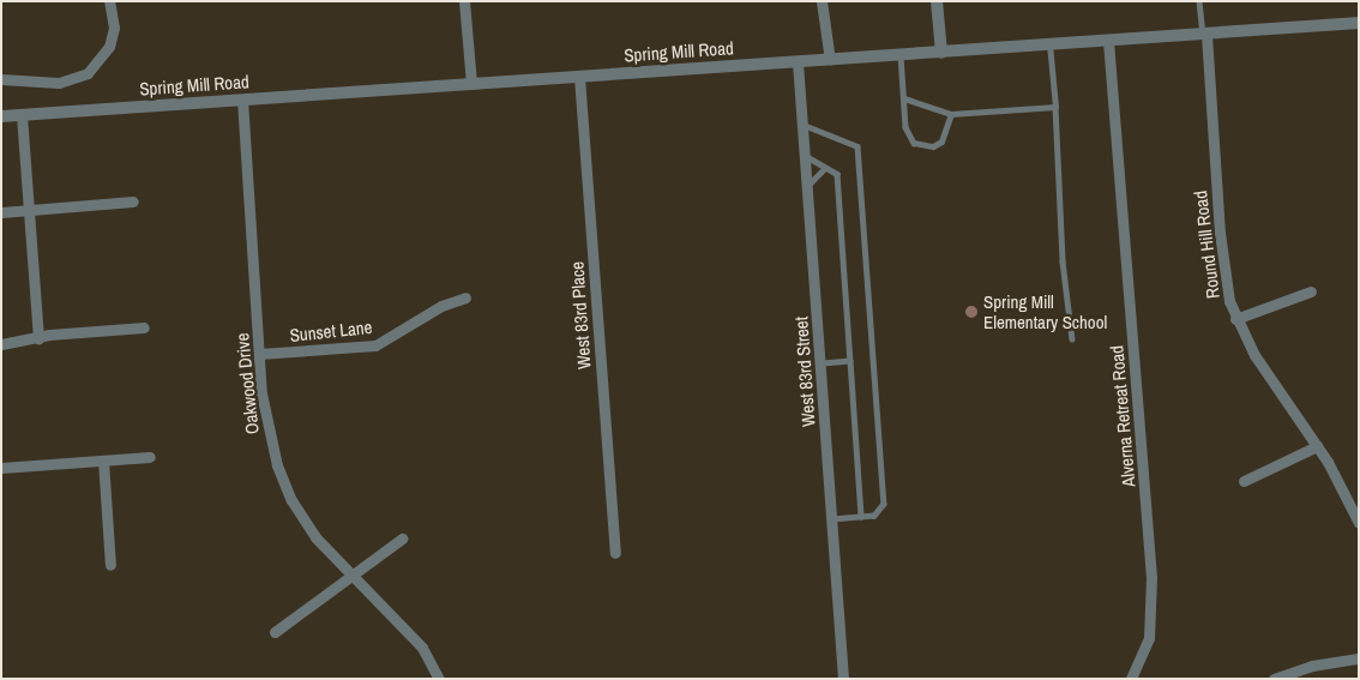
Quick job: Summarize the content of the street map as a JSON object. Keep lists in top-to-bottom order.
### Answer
{
  "streets": {
    "street": [
      "Spring Mill Road",
      "Round Hill Road",
      "West 83rd Place",
      "Sunset Lane",
      "West 83rd Street",
      "Oakwood Drive",
      "Alverna Retreat Road"
    ]
  },
  "crossings": [
    ["Spring Mill Road", "Round Hill Road"],
    ["Spring Mill Road", "West 83rd Place"],
    ["Spring Mill Road", "West 83rd Street"],
    ["Spring Mill Road", "Oakwood Drive"],
    ["Spring Mill Road", "Alverna Retreat Road"],
    ["Sunset Lane", "Oakwood Drive"]
  ],
  "places": ["Spring Mill Elementary School"]
}
